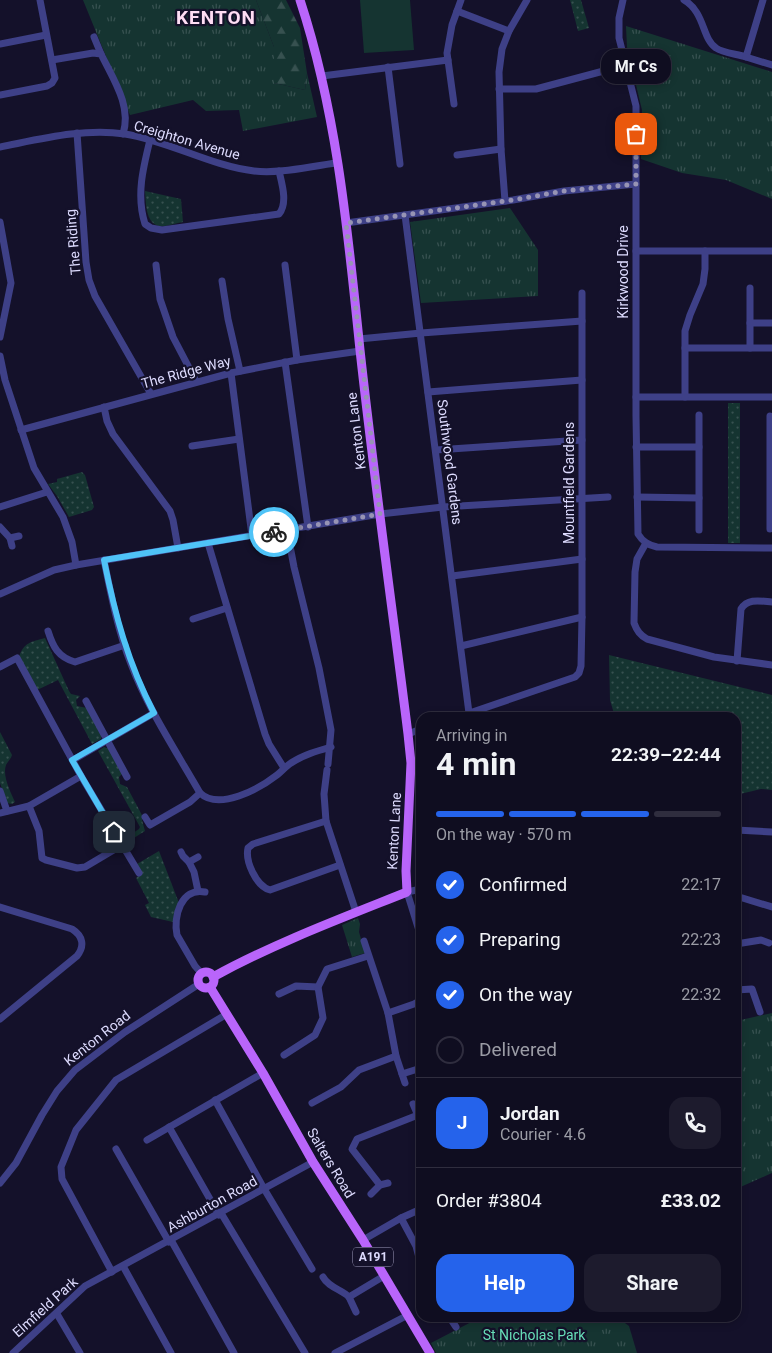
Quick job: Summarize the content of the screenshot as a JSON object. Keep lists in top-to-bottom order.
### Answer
{
  "streets": {
    "main road": ["Kenton Lane", "Salters Road", "A191"],
    "street": [
      "Creighton Avenue",
      "The Riding",
      "Kirkwood Drive",
      "The Ridge Way",
      "Southwood Gardens",
      "Mountfield Gardens",
      "Kenton Road",
      "Ashburton Road",
      "Elmfield Park"
    ]
  },
  "crossings": [
    ["Creighton Avenue", "The Riding"],
    ["Creighton Avenue", "Kenton Lane"],
    ["The Riding", "The Ridge Way"],
    ["The Ridge Way", "Kenton Lane"],
    ["Kenton Road", "Salters Road"],
    ["Salters Road", "Ashburton Road"],
    ["Ashburton Road", "Elmfield Park"]
  ],
  "districts": ["KENTON"],
  "parks": ["St Nicholas Park"],
  "places": ["Mr Cs"],
  "page": {
    "bubble": "Mr Cs",
    "heading": ["4 min", "Arriving in", "22:39–22:44"],
    "panel": [
      "Jordan",
      "Courier · 4.6",
      "Order #3804",
      "£33.02"
    ],
    "bar": "On the way · 570 m",
    "list": [
      ["Confirmed", "22:17"],
      ["Preparing", "22:23"],
      ["On the way", "22:32"],
      "Delivered"
    ],
    "round": "J",
    "buttons": ["Help", "Share"]
  }
}
